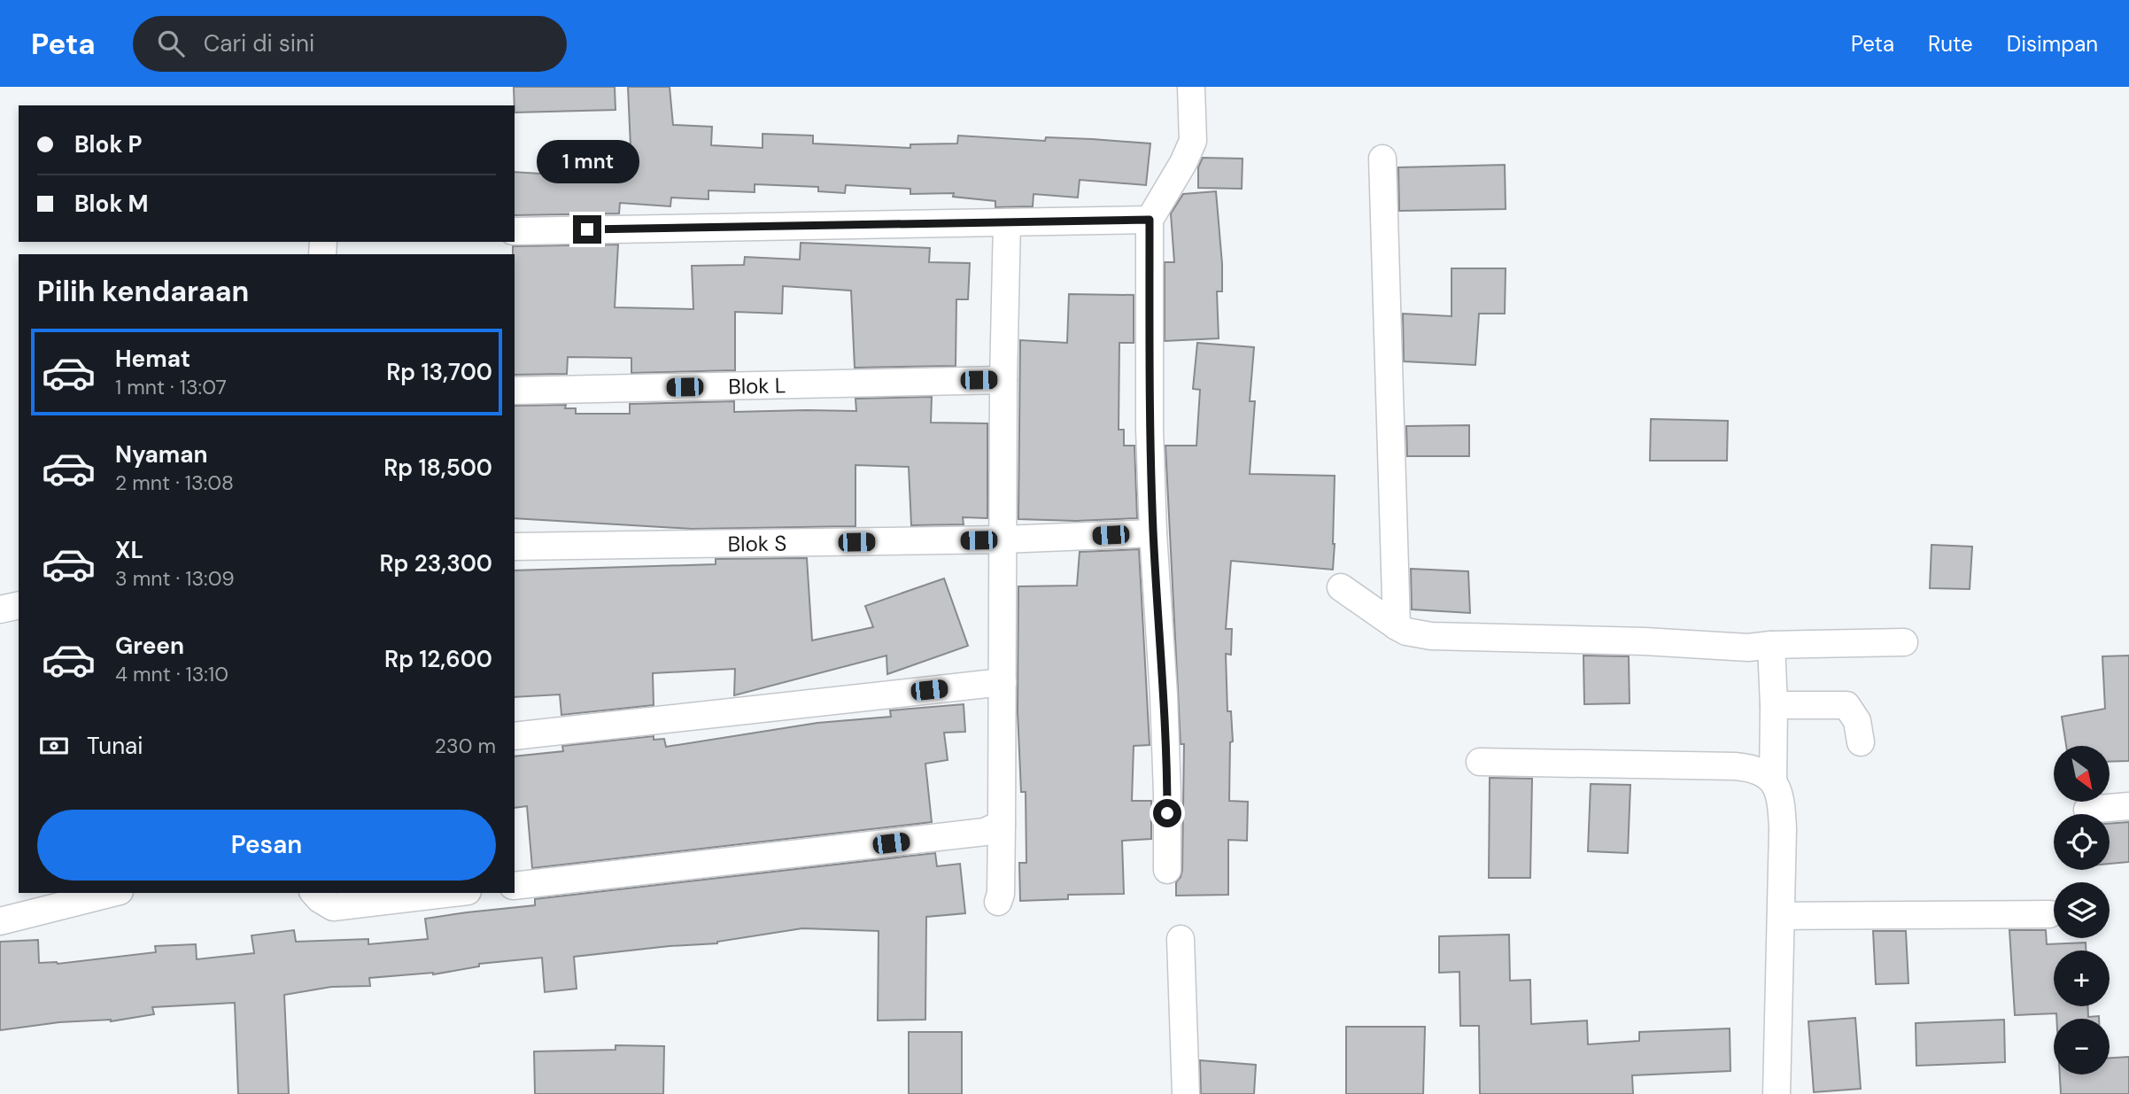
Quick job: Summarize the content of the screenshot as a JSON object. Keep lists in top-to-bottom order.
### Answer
{
  "streets": {
    "street": ["Blok L", "Blok S"]
  },
  "north": "bottom right",
  "page": {
    "header": "Peta",
    "search": "Cari di sini",
    "nav": ["Peta", "Rute", "Disimpan"],
    "banner": ["Blok P", "Blok M"],
    "bubble": "1 mnt",
    "heading": "Pilih kendaraan",
    "list": [
      {
        "name": "Hemat",
        "note": "1 mnt · 13:07",
        "value": "Rp 13,700"
      },
      {
        "name": "Nyaman",
        "note": "2 mnt · 13:08",
        "value": "Rp 18,500"
      },
      {
        "name": "XL",
        "note": "3 mnt · 13:09",
        "value": "Rp 23,300"
      },
      {
        "name": "Green",
        "note": "4 mnt · 13:10",
        "value": "Rp 12,600"
      }
    ],
    "pay": ["Tunai", "230 m"],
    "map_buttons": ["+", "−"],
    "buttons": "Pesan"
  }
}
